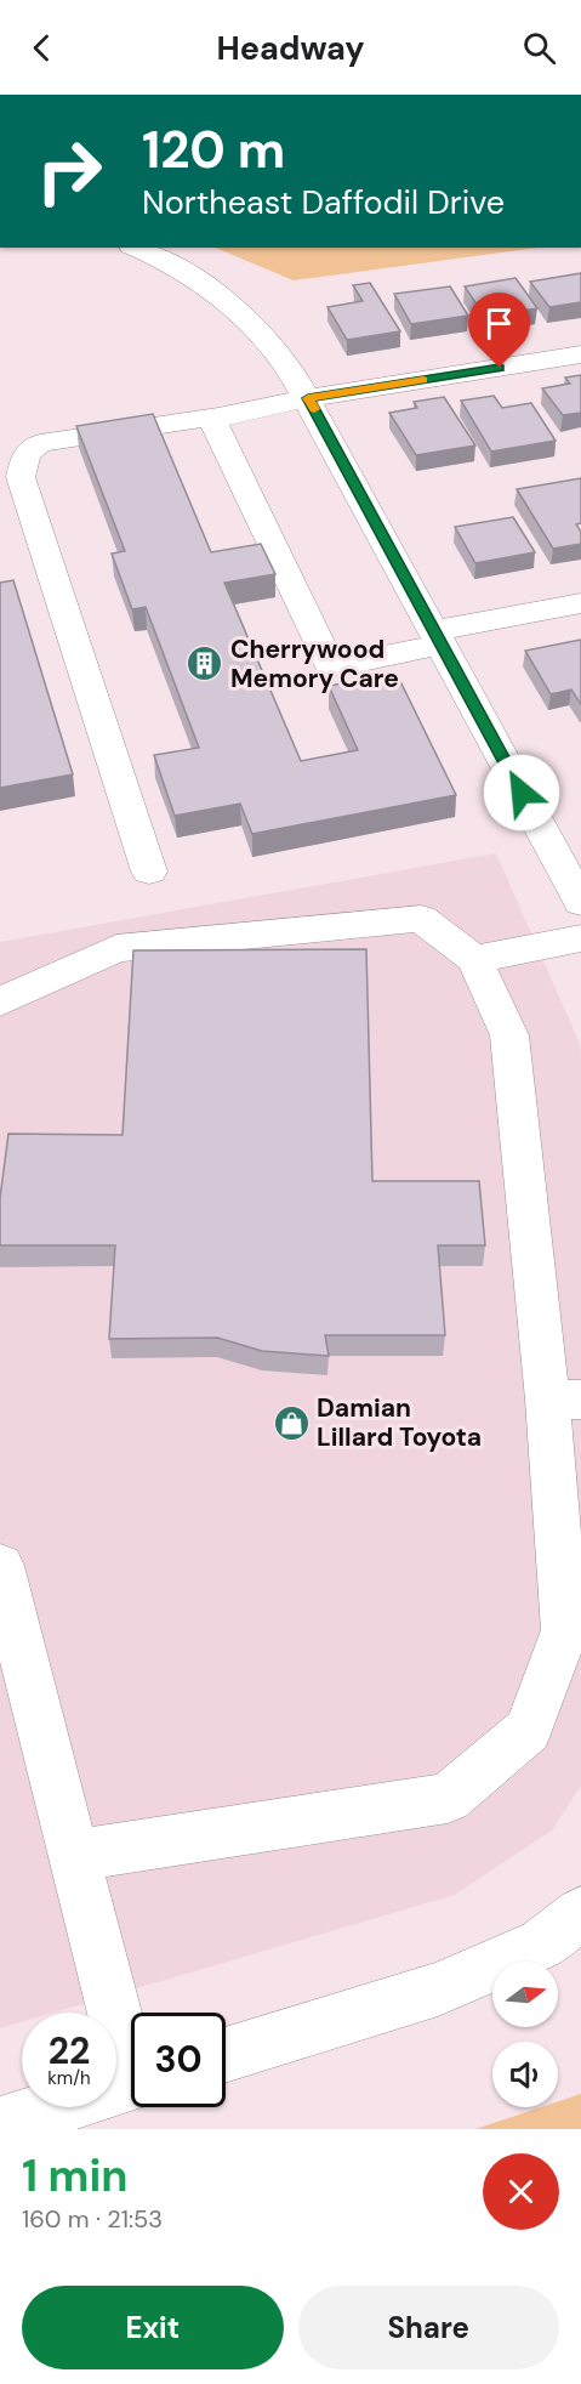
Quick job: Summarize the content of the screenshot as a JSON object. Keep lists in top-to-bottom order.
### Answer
{
  "places": {
    "building": ["Cherrywood Memory Care"],
    "shop": ["Damian Lillard Toyota"]
  },
  "north": "right",
  "page": {
    "header": "Headway",
    "turn": ["120 m", "Northeast Daffodil Drive"],
    "speed": "22 km/h",
    "limit": "30",
    "heading": ["1 min", "160 m · 21:53"],
    "buttons": ["Exit", "Share"]
  }
}
